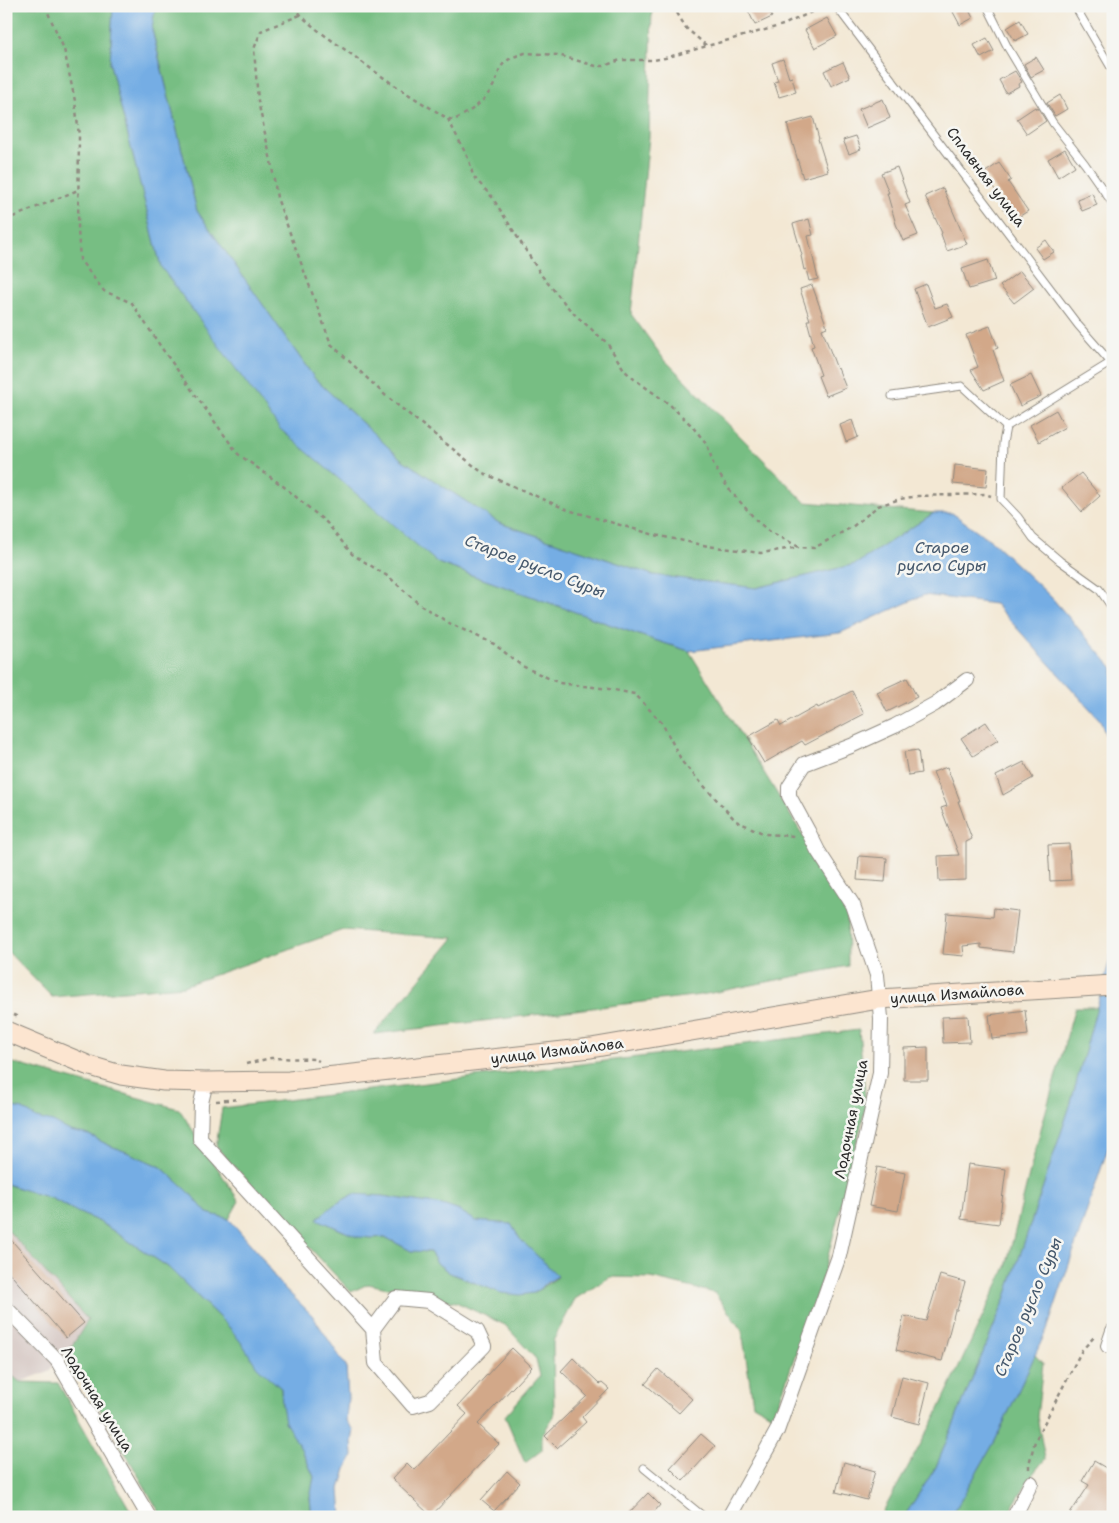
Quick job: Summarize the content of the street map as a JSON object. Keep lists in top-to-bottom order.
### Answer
{
  "streets": {
    "main road": ["улица Измайлова"],
    "street": ["Лодочная улица"],
    "lane": ["Сплавная улица"]
  },
  "crossings": [
    ["улица Измайлова", "Лодочная улица"]
  ],
  "water": ["Старое русло Суры"]
}
